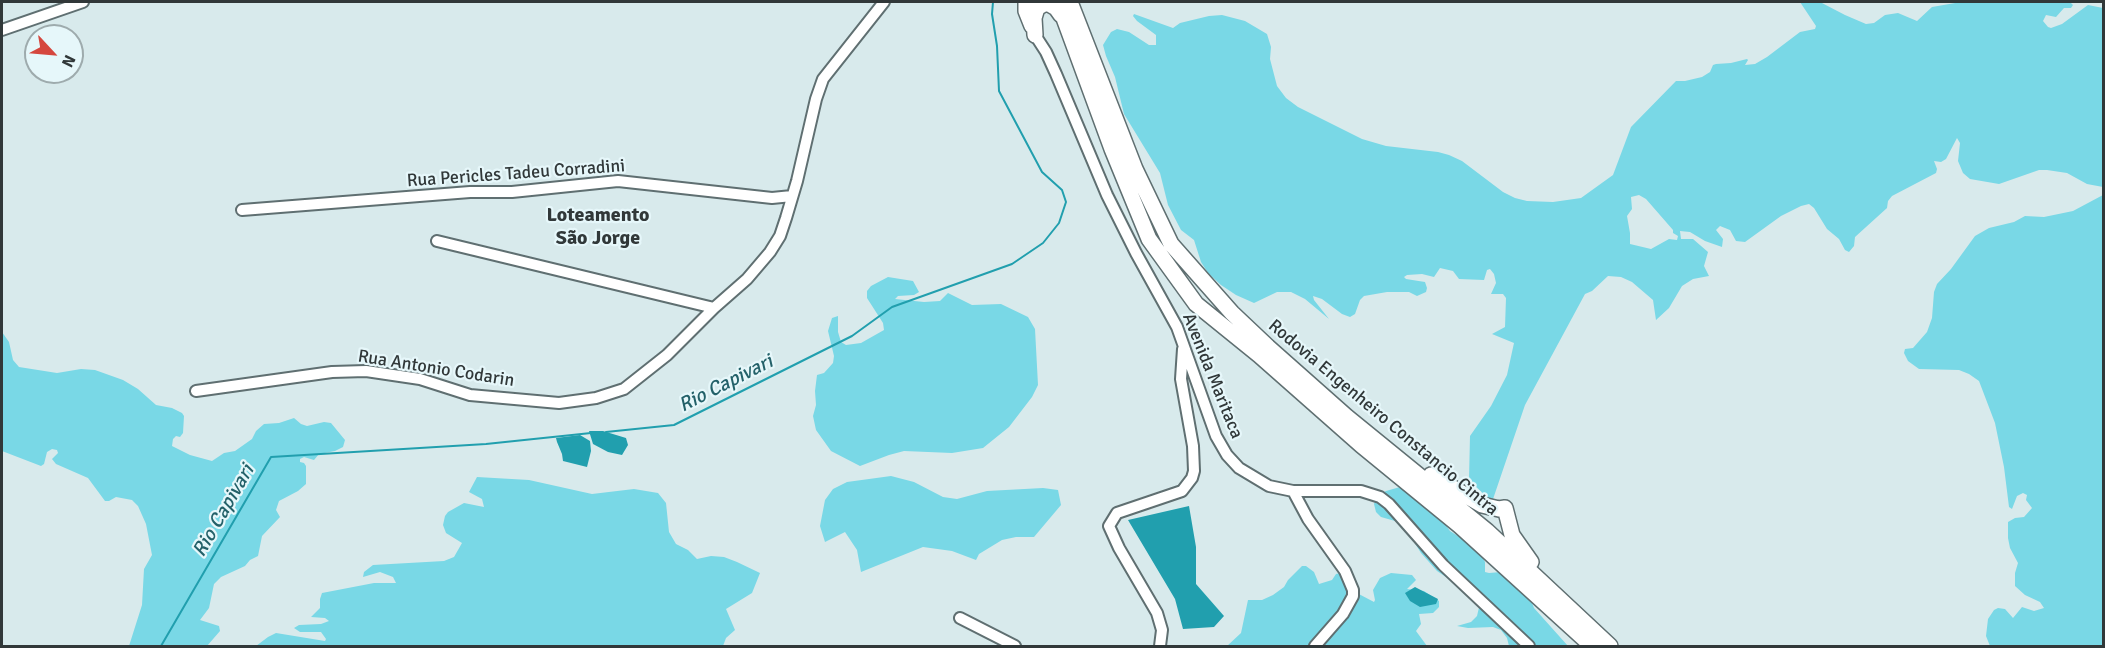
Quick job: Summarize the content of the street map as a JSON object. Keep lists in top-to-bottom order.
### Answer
{
  "streets": {
    "highway": ["Rodovia Engenheiro Constancio Cintra"],
    "street": ["Rua Pericles Tadeu Corradini", "Rua Antonio Codarin", "Avenida Maritaca"]
  },
  "crossings": [
    ["Rua Pericles Tadeu Corradini", "Rua Antonio Codarin"]
  ],
  "districts": ["Loteamento São Jorge"],
  "water": ["Rio Capivari"],
  "north": "bottom right"
}
